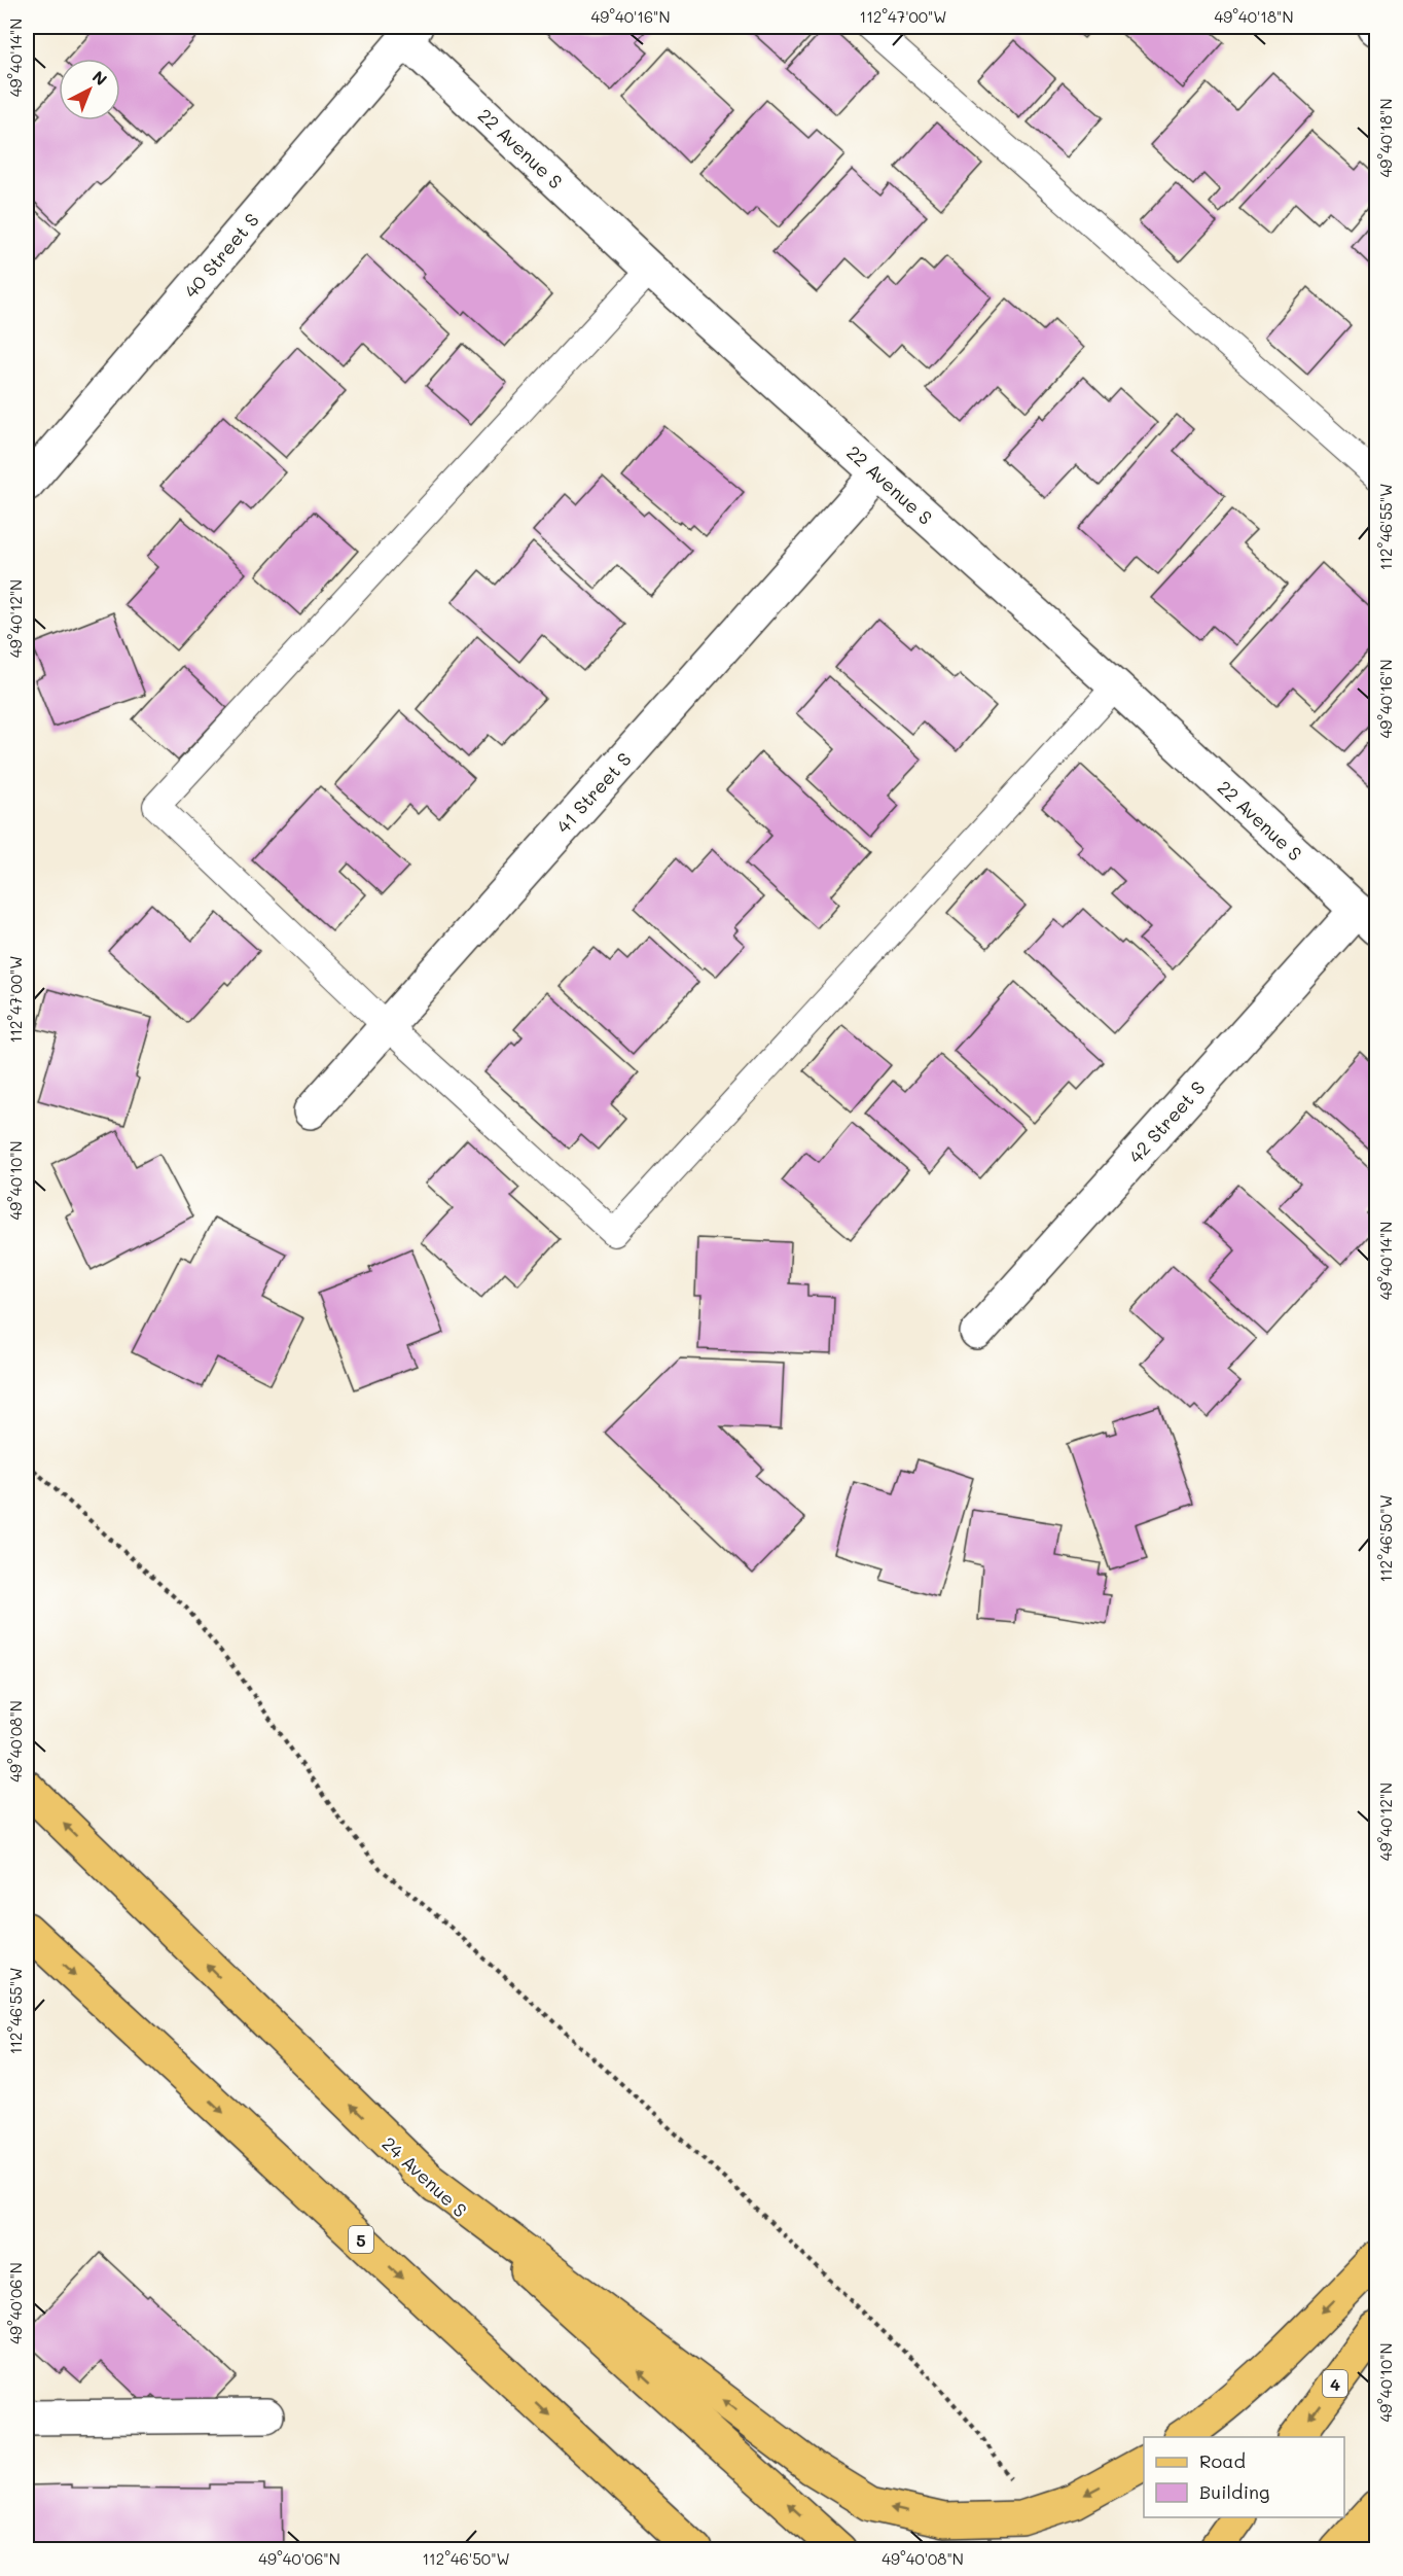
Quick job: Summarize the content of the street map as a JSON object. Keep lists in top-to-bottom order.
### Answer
{
  "streets": {
    "main road": ["24 Avenue S", "5", "4"],
    "street": [
      "22 Avenue S",
      "40 Street S",
      "41 Street S",
      "42 Street S"
    ]
  },
  "crossings": [
    ["22 Avenue S", "40 Street S"],
    ["22 Avenue S", "41 Street S"],
    ["22 Avenue S", "42 Street S"]
  ],
  "legend": ["Road", "Building"],
  "north": "top right",
  "coordinates": [
    "49°40'16\"N",
    "112°47'00\"W",
    "49°40'18\"N",
    "49°40'14\"N",
    "112°46'55\"W",
    "49°40'12\"N",
    "49°40'10\"N",
    "112°46'50\"W",
    "49°40'08\"N",
    "49°40'06\"N"
  ]
}
